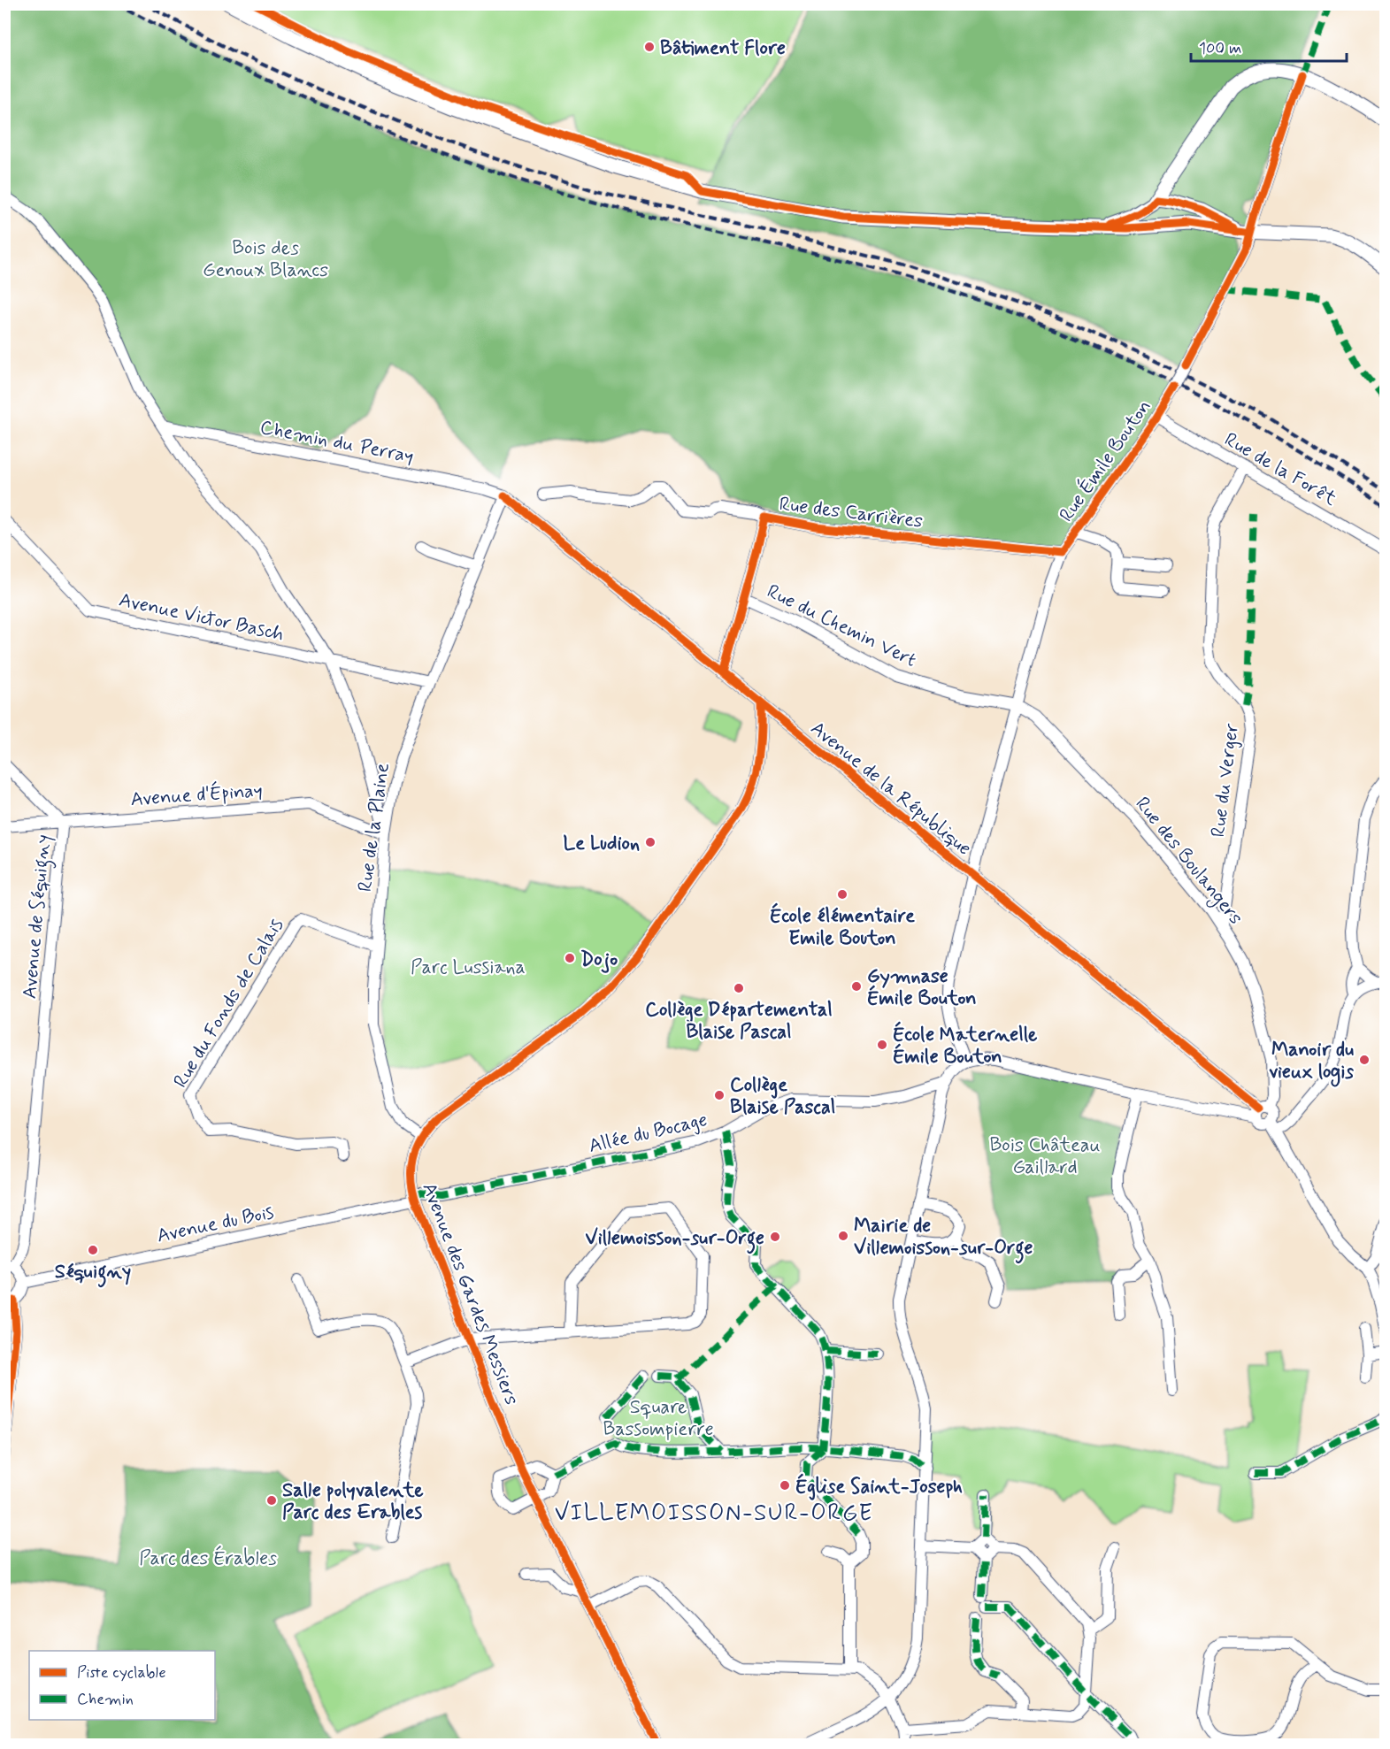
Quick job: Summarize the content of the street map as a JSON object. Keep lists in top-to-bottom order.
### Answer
{
  "streets": {
    "street": [
      "Chemin du Perray",
      "Rue Émile Bouton",
      "Rue de la Forêt",
      "Rue des Carrières",
      "Avenue Victor Basch",
      "Rue du Chemin Vert",
      "Rue du Verger",
      "Avenue de la République",
      "Avenue d'Épinay",
      "Rue de la Plaine",
      "Rue des Boulangers",
      "Avenue de Séquigny",
      "Rue du Fonds de Calais",
      "Allée du Bocage",
      "Avenue du Bois",
      "Avenue des Gardes Messiers"
    ]
  },
  "crossings": [
    ["Chemin du Perray", "Avenue de la République"],
    ["Chemin du Perray", "Rue de la Plaine"],
    ["Rue Émile Bouton", "Rue de la Forêt"],
    ["Rue Émile Bouton", "Rue des Carrières"],
    ["Rue Émile Bouton", "Rue du Chemin Vert"],
    ["Rue Émile Bouton", "Avenue de la République"],
    ["Rue Émile Bouton", "Rue des Boulangers"],
    ["Rue de la Forêt", "Rue du Verger"],
    ["Rue des Carrières", "Rue du Chemin Vert"],
    ["Rue des Carrières", "Avenue de la République"],
    ["Avenue Victor Basch", "Rue de la Plaine"],
    ["Rue du Chemin Vert", "Rue des Boulangers"],
    ["Rue du Verger", "Rue des Boulangers"],
    ["Avenue de la République", "Rue de la Plaine"],
    ["Avenue de la République", "Rue des Boulangers"],
    ["Avenue de la République", "Avenue des Gardes Messiers"],
    ["Avenue d'Épinay", "Rue de la Plaine"],
    ["Avenue d'Épinay", "Avenue de Séquigny"],
    ["Rue de la Plaine", "Rue du Fonds de Calais"],
    ["Rue de la Plaine", "Avenue des Gardes Messiers"],
    ["Allée du Bocage", "Avenue du Bois"],
    ["Allée du Bocage", "Avenue des Gardes Messiers"],
    ["Avenue du Bois", "Avenue des Gardes Messiers"]
  ],
  "districts": ["VILLEMOISSON-SUR-ORGE"],
  "parks": [
    "Bois des Genoux Blancs",
    "Parc Lussiana",
    "Bois Château Gaillard",
    "Square Bassompierre",
    "Parc des Érables"
  ],
  "places": [
    "Bâtiment Flore",
    "Le Ludion",
    "École élémentaire Emile Bouton",
    "Dojo",
    "Gymnase Émile Bouton",
    "Collège Départemental Blaise Pascal",
    "École Maternelle Émile Bouton",
    "Manoir du vieux logis",
    "Collège Blaise Pascal",
    "Mairie de Villemoisson-sur-Orge",
    "Villemoisson-sur-Orge",
    "Séquigny",
    "Église Saint-Joseph",
    "Salle polyvalente Parc des Erables"
  ],
  "legend": ["Piste cyclable", "Chemin"],
  "scale_bar": "100 m"
}
